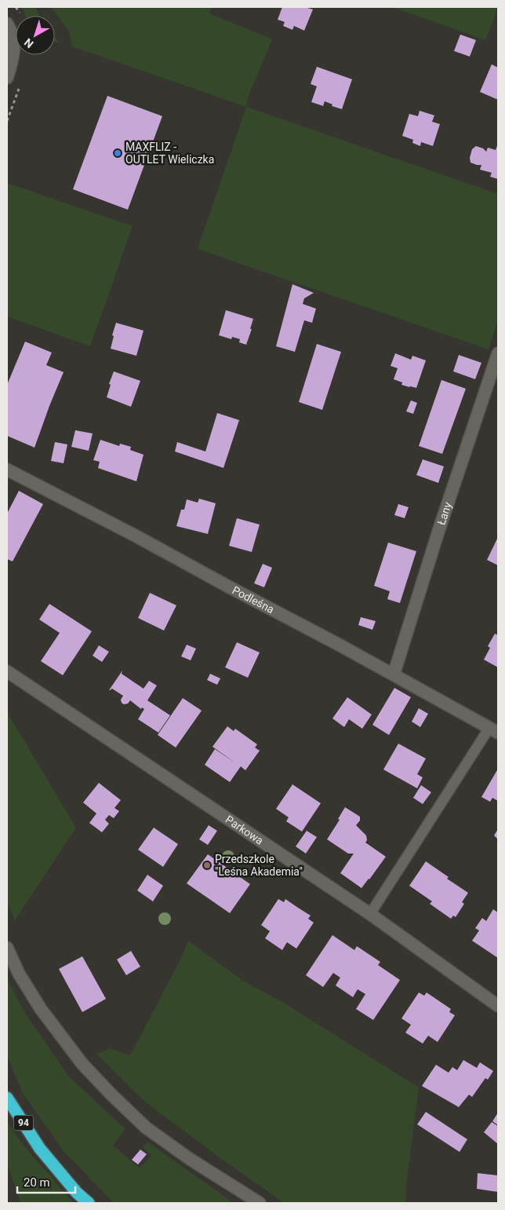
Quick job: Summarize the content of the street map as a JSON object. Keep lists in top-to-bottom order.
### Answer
{
  "streets": {
    "highway": ["94"],
    "street": ["Łany", "Podleśna", "Parkowa"]
  },
  "crossings": [
    ["Łany", "Podleśna"]
  ],
  "places": ["MAXFLIZ - OUTLET Wieliczka", "Przedszkole \"Leśna Akademia\""],
  "scale_bar": "20 m",
  "north": "bottom left"
}
